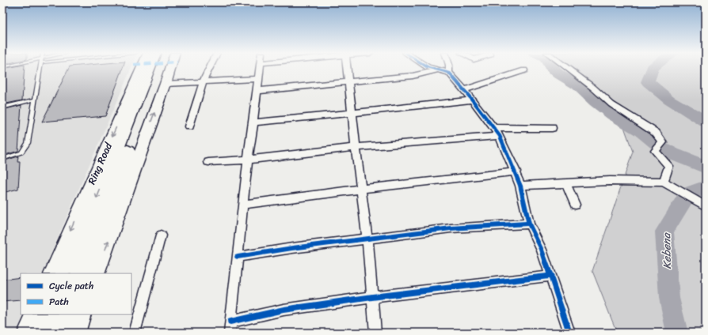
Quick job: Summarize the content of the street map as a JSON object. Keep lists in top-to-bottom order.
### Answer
{
  "streets": {
    "highway": ["Ring Road"]
  },
  "water": ["Kebena"],
  "legend": ["Cycle path", "Path"]
}
